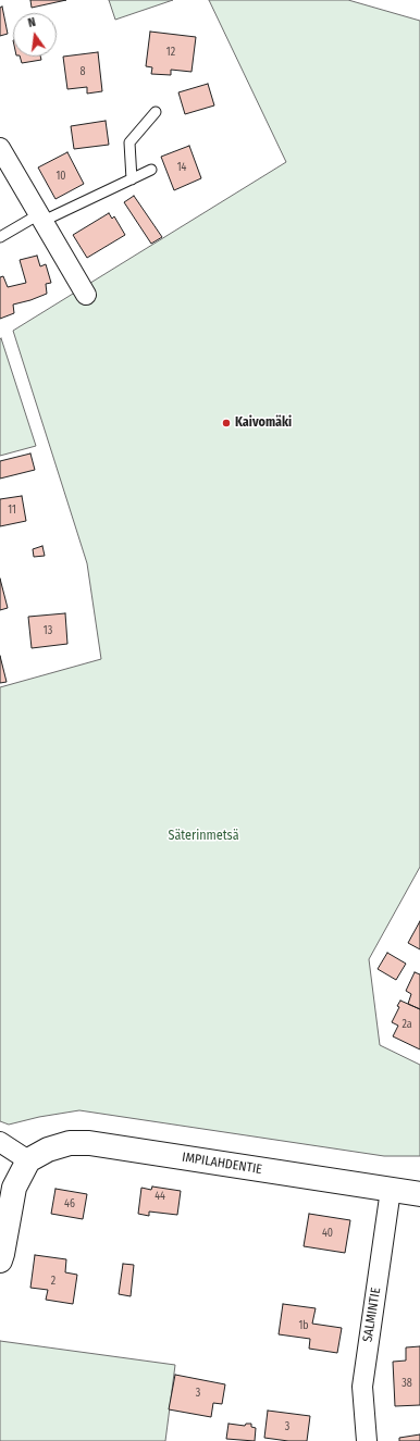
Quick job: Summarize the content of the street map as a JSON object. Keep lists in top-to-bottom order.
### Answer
{
  "streets": {
    "street": ["IMPILAHDENTIE", "SALMINTIE"]
  },
  "crossings": [
    ["IMPILAHDENTIE", "SALMINTIE"]
  ],
  "parks": ["Säterinmetsä"],
  "places": ["Kaivomäki"],
  "house_numbers": [
    "12",
    "8",
    "14",
    "10",
    "11",
    "13",
    "2a",
    "44",
    "46",
    "40",
    "2",
    "1b",
    "38",
    "3",
    "3"
  ],
  "north": "top"
}
